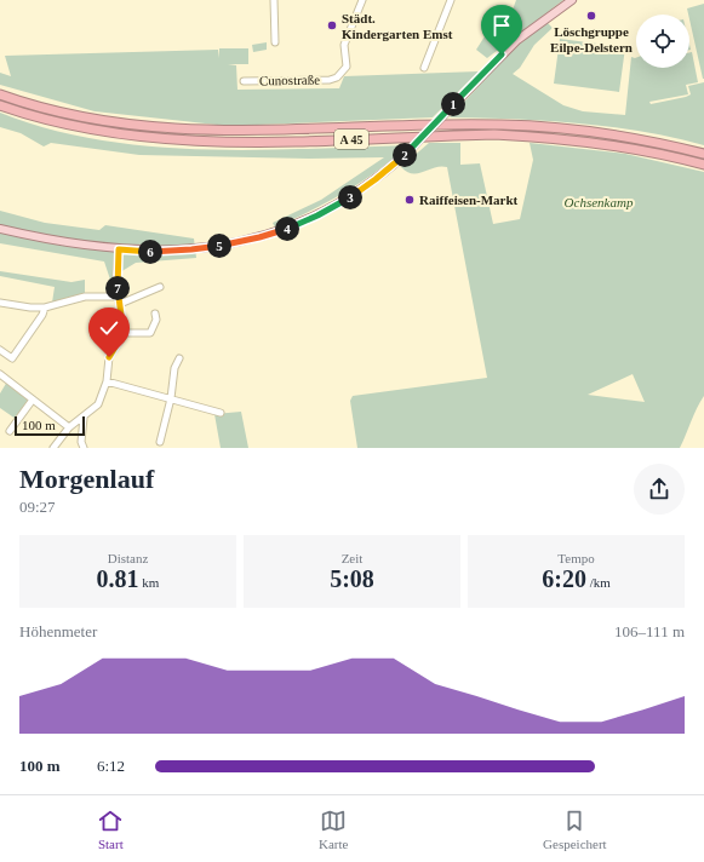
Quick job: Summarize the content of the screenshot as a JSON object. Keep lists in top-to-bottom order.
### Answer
{
  "streets": {
    "highway": ["A 45"],
    "street": ["Cunostraße"]
  },
  "parks": ["Ochsenkamp"],
  "places": ["Löschgruppe Eilpe-Delstern", "Städt. Kindergarten Emst", "Raiffeisen-Markt"],
  "scale_bar": "100 m",
  "page": {
    "pins": [
      "1",
      "2",
      "3",
      "4",
      "5",
      "6",
      "7"
    ],
    "scale": "100 m",
    "heading": ["Morgenlauf", "09:27"],
    "stats": [
      ["Distanz", "0.81 km"],
      ["Zeit", "5:08"],
      ["Tempo", "6:20 /km"]
    ],
    "chart": ["Höhenmeter", "106–111 m"],
    "list": [
      {
        "name": "100 m",
        "note": "6:12"
      }
    ],
    "tabs": ["Start", "Karte", "Gespeichert"]
  }
}
